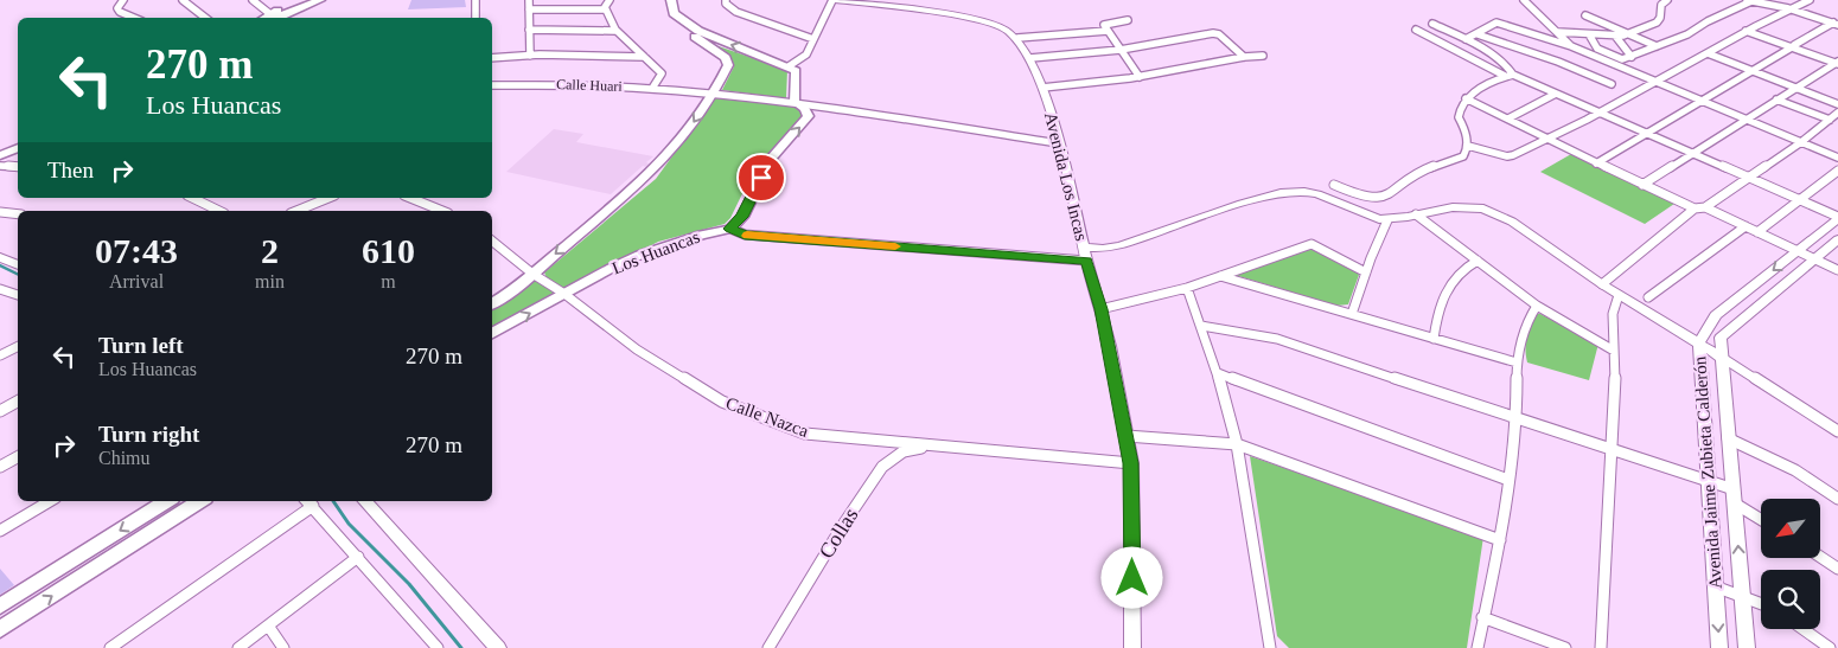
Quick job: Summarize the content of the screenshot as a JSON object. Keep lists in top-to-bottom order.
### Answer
{
  "streets": {
    "main road": ["Los Huancas"],
    "street": [
      "Calle Huari",
      "Avenida Los Incas",
      "Calle Nazca",
      "Avenida Jaime Zubieta Calderón",
      "Collas"
    ]
  },
  "crossings": [
    ["Calle Huari", "Avenida Los Incas"],
    ["Avenida Los Incas", "Los Huancas"],
    ["Avenida Los Incas", "Calle Nazca"],
    ["Los Huancas", "Calle Nazca"],
    ["Calle Nazca", "Collas"]
  ],
  "north": "bottom left",
  "page": {
    "turn": ["270 m", "Los Huancas"],
    "then": "Then",
    "eta": [
      "07:43",
      "Arrival",
      "2",
      "min",
      "610",
      "m"
    ],
    "list": [
      {
        "name": "Turn left",
        "note": "Los Huancas",
        "value": "270 m"
      },
      {
        "name": "Turn right",
        "note": "Chimu",
        "value": "270 m"
      }
    ]
  }
}
